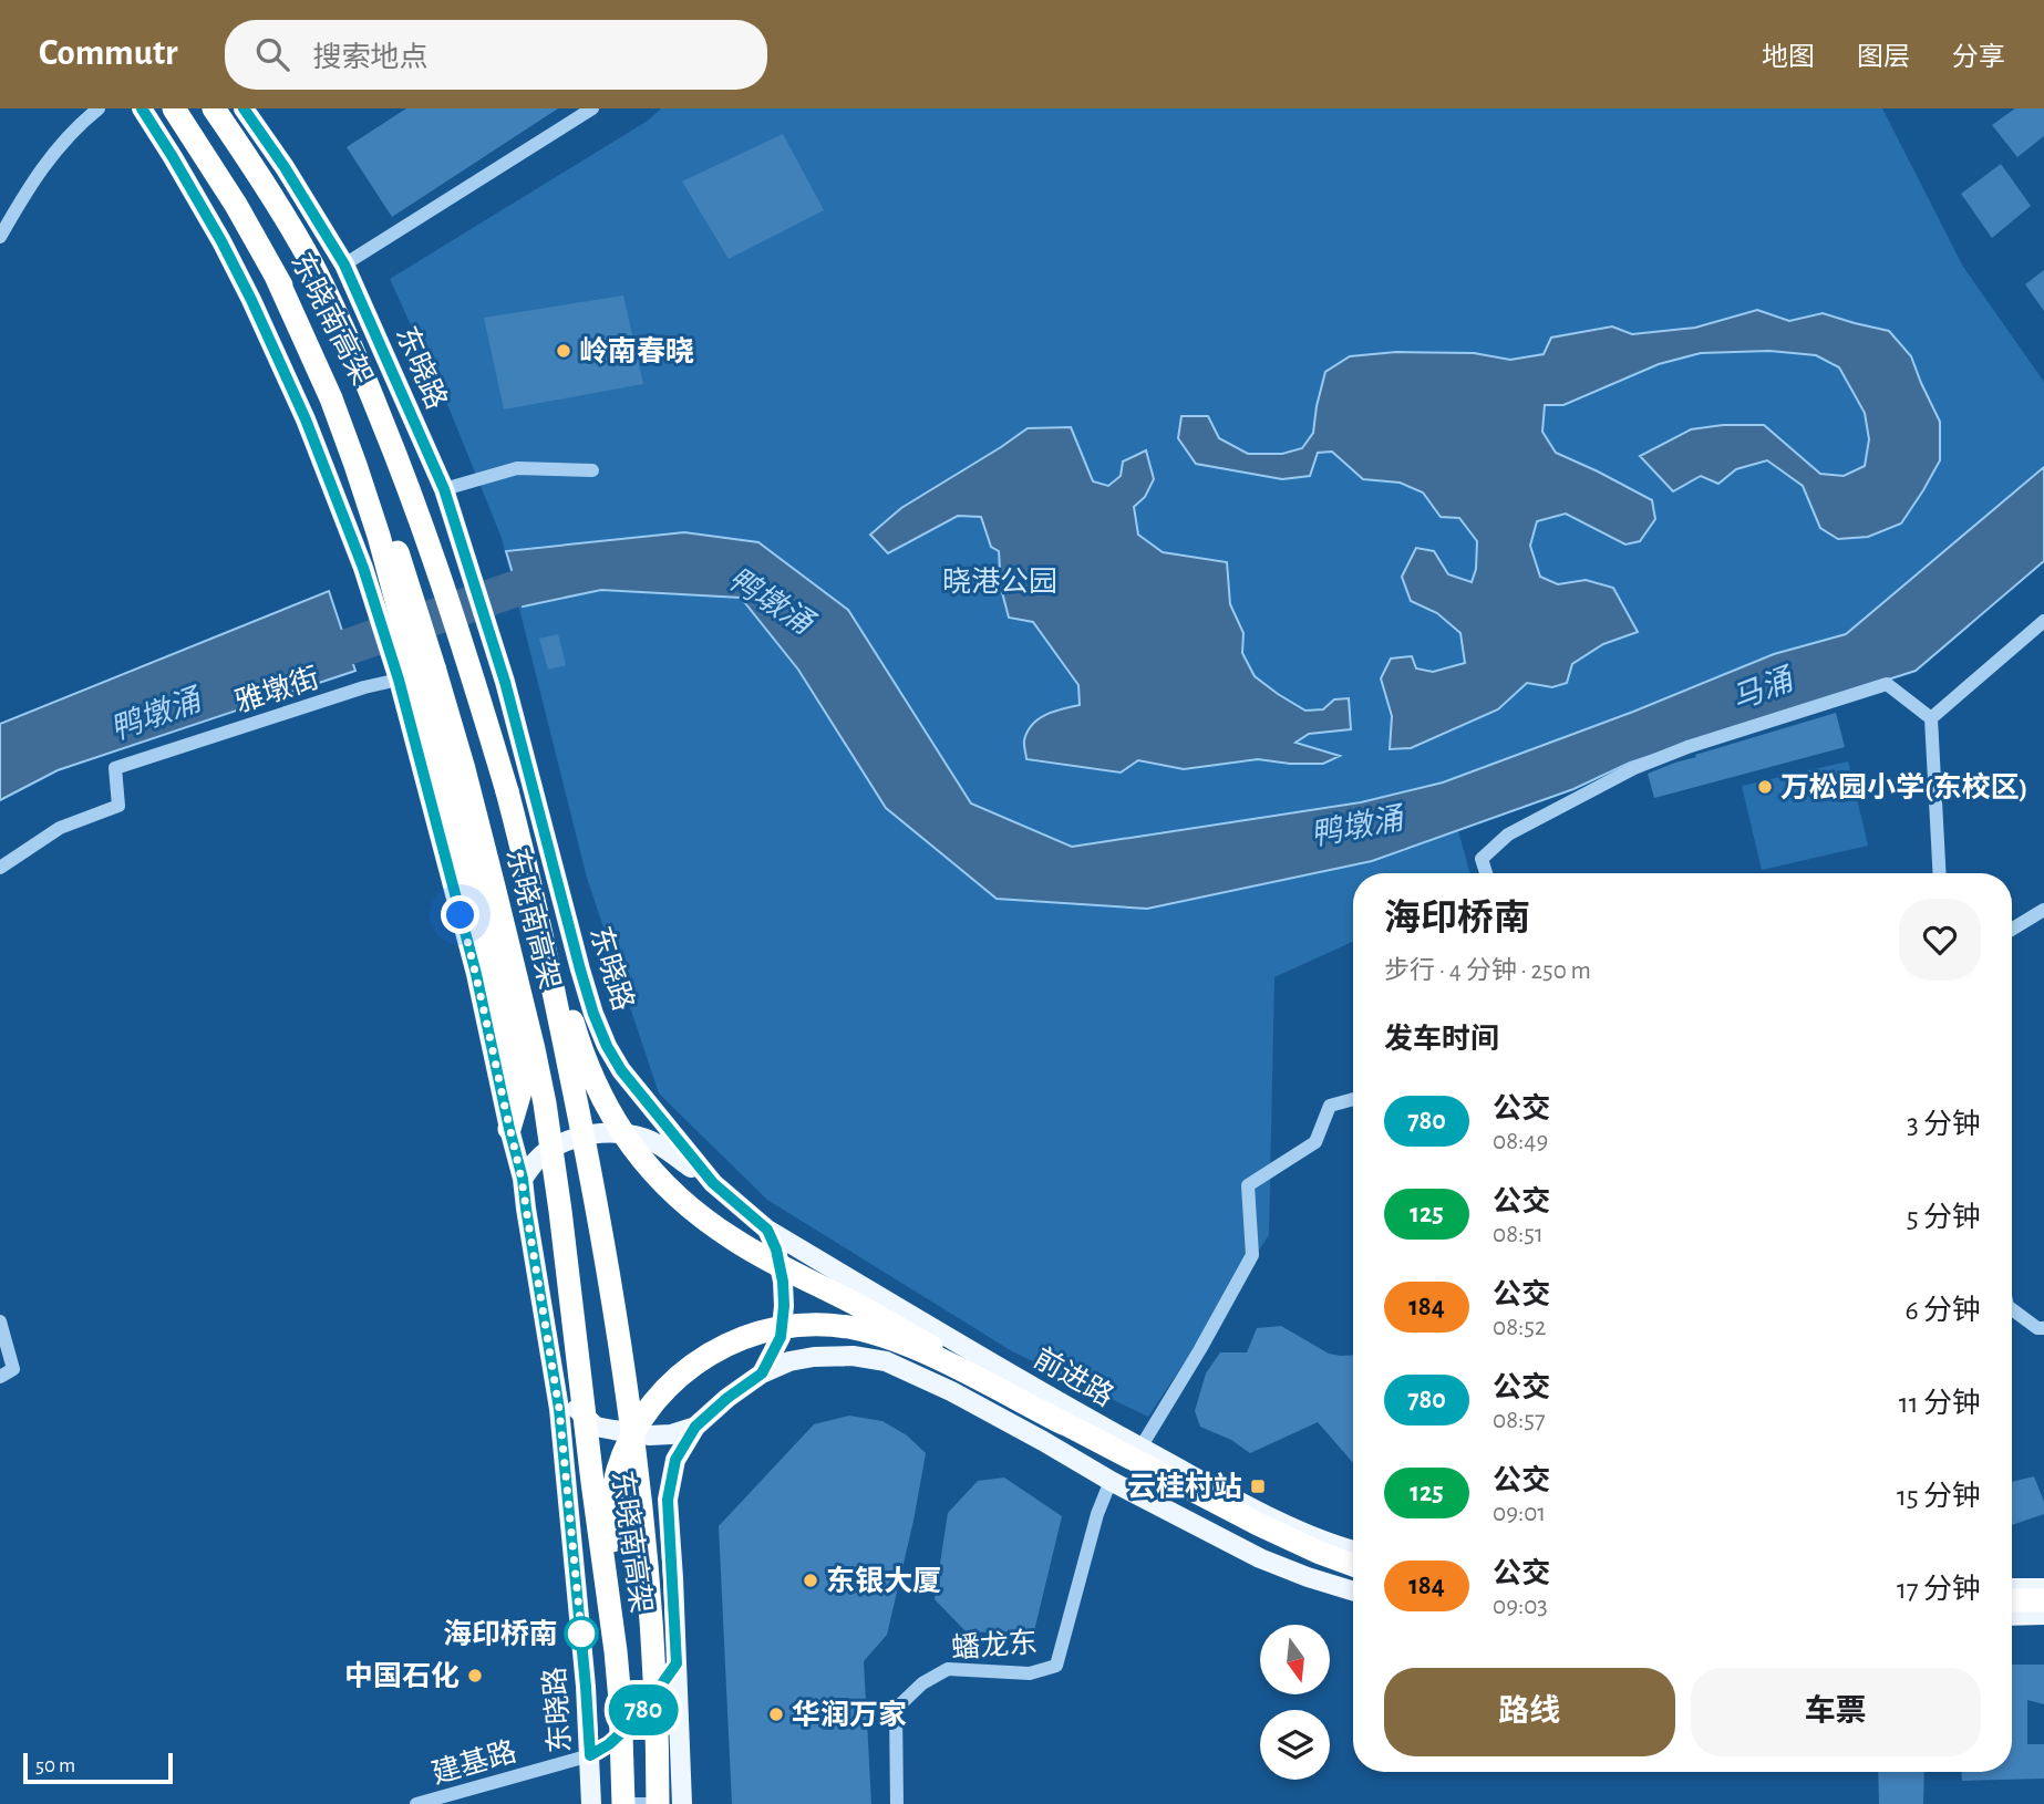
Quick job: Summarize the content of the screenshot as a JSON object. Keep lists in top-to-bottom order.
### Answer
{
  "streets": {
    "highway": ["东晓南高架"],
    "main road": ["东晓路", "前进路"],
    "street": ["雅墩街", "蟠龙东", "建基路"]
  },
  "crossings": [
    ["东晓路", "雅墩街"],
    ["东晓路", "前进路"],
    ["东晓路", "建基路"]
  ],
  "water": ["鸭墩涌", "马涌"],
  "parks": ["晓港公园"],
  "places": {
    "other": [
      "岭南春晓",
      "万松园小学(东校区)",
      "东银大厦",
      "海印桥南",
      "中国石化",
      "华润万家"
    ],
    "transit": ["云桂村站"]
  },
  "lines": ["bus line 780"],
  "scale_bar": "50 m",
  "north": "bottom",
  "page": {
    "header": "Commutr",
    "search": "搜索地点",
    "nav": ["地图", "图层", "分享"],
    "on_map": "780",
    "heading": [
      ["海印桥南", "步行 · 4 分钟 · 250 m"],
      "发车时间"
    ],
    "list": [
      {
        "mark": "780",
        "name": "公交",
        "note": "08:49",
        "value": "3 分钟"
      },
      {
        "mark": "125",
        "name": "公交",
        "note": "08:51",
        "value": "5 分钟"
      },
      {
        "mark": "184",
        "name": "公交",
        "note": "08:52",
        "value": "6 分钟"
      },
      {
        "mark": "780",
        "name": "公交",
        "note": "08:57",
        "value": "11 分钟"
      },
      {
        "mark": "125",
        "name": "公交",
        "note": "09:01",
        "value": "15 分钟"
      },
      {
        "mark": "184",
        "name": "公交",
        "note": "09:03",
        "value": "17 分钟"
      }
    ],
    "buttons": ["路线", "车票"],
    "scale": "50 m"
  }
}
